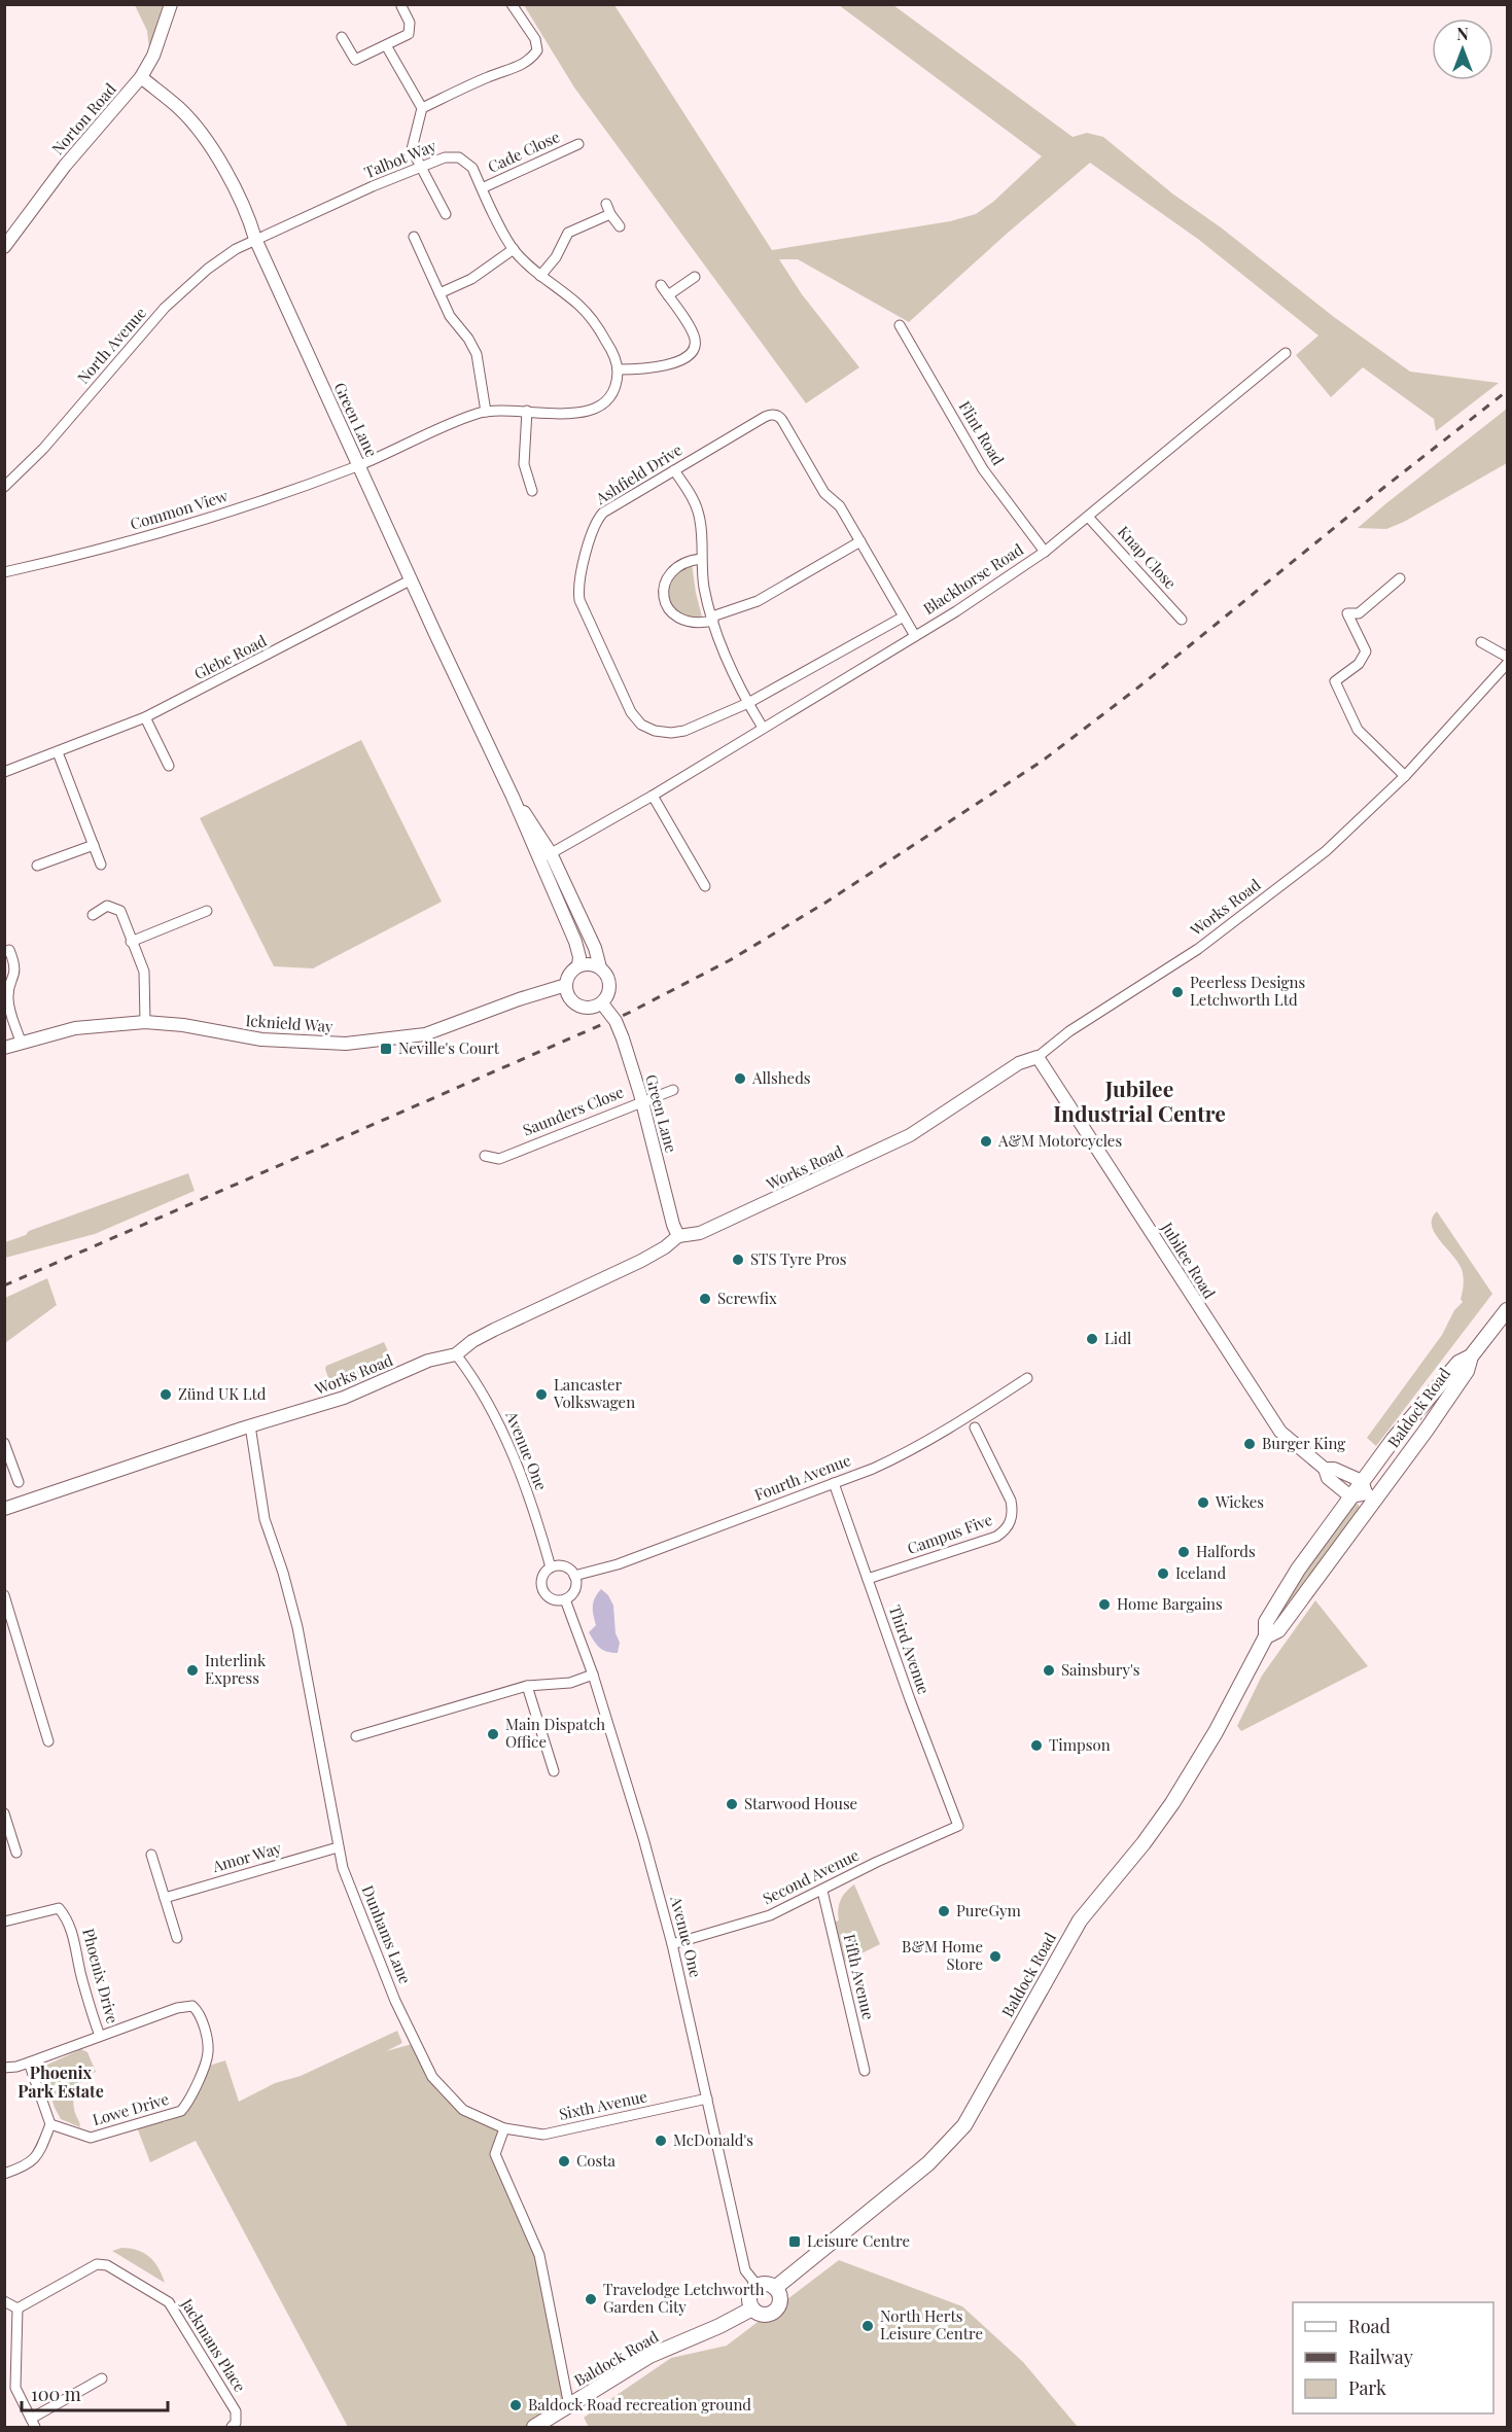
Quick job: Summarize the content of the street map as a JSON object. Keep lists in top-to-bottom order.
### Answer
{
  "streets": {
    "main road": ["Baldock Road"],
    "street": [
      "Norton Road",
      "Cade Close",
      "Talbot Way",
      "North Avenue",
      "Green Lane",
      "Flint Road",
      "Ashfield Drive",
      "Common View",
      "Knap Close",
      "Blackhorse Road",
      "Glebe Road",
      "Works Road",
      "Icknield Way",
      "Saunders Close",
      "Jubilee Road",
      "Avenue One",
      "Fourth Avenue",
      "Campus Five",
      "Third Avenue",
      "Amor Way",
      "Second Avenue",
      "Dunhams Lane",
      "Phoenix Drive",
      "Fifth Avenue",
      "Sixth Avenue",
      "Lowe Drive",
      "Jackmans Place"
    ]
  },
  "crossings": [
    ["Norton Road", "Green Lane"],
    ["Cade Close", "Talbot Way"],
    ["Talbot Way", "North Avenue"],
    ["Talbot Way", "Green Lane"],
    ["Talbot Way", "Common View"],
    ["North Avenue", "Green Lane"],
    ["Green Lane", "Common View"],
    ["Green Lane", "Blackhorse Road"],
    ["Green Lane", "Glebe Road"],
    ["Green Lane", "Works Road"],
    ["Green Lane", "Icknield Way"],
    ["Green Lane", "Saunders Close"],
    ["Flint Road", "Blackhorse Road"],
    ["Ashfield Drive", "Blackhorse Road"],
    ["Knap Close", "Blackhorse Road"],
    ["Works Road", "Jubilee Road"],
    ["Works Road", "Avenue One"],
    ["Works Road", "Dunhams Lane"],
    ["Jubilee Road", "Baldock Road"],
    ["Baldock Road", "Avenue One"],
    ["Avenue One", "Fourth Avenue"],
    ["Avenue One", "Second Avenue"],
    ["Avenue One", "Sixth Avenue"],
    ["Fourth Avenue", "Third Avenue"],
    ["Campus Five", "Third Avenue"],
    ["Third Avenue", "Second Avenue"],
    ["Amor Way", "Dunhams Lane"],
    ["Second Avenue", "Fifth Avenue"],
    ["Dunhams Lane", "Sixth Avenue"],
    ["Phoenix Drive", "Lowe Drive"]
  ],
  "districts": ["Jubilee Industrial Centre", "Phoenix Park Estate"],
  "places": {
    "other": [
      "Peerless Designs Letchworth Ltd",
      "Allsheds",
      "A&M Motorcycles",
      "STS Tyre Pros",
      "Screwfix",
      "Lidl",
      "Zünd UK Ltd",
      "Lancaster Volkswagen",
      "Burger King",
      "Wickes",
      "Halfords",
      "Iceland",
      "Home Bargains",
      "Interlink Express",
      "Sainsbury's",
      "Main Dispatch Office",
      "Timpson",
      "Starwood House",
      "PureGym",
      "B&M Home Store",
      "McDonald's",
      "Costa",
      "Travelodge Letchworth Garden City",
      "North Herts Leisure Centre",
      "Baldock Road recreation ground"
    ],
    "transit": ["Neville's Court", "Leisure Centre"]
  },
  "legend": ["Road", "Railway", "Park"],
  "scale_bar": "100 m",
  "north": "top"
}
